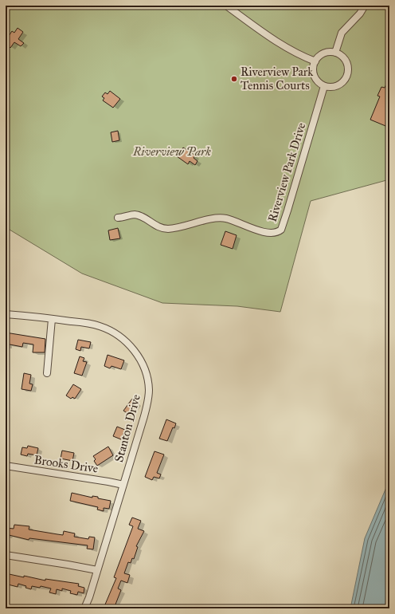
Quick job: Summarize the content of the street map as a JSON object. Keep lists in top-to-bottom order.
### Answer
{
  "streets": {
    "street": ["Riverview Park Drive", "Stanton Drive", "Brooks Drive"]
  },
  "crossings": [
    ["Stanton Drive", "Brooks Drive"]
  ],
  "parks": ["Riverview Park"],
  "places": ["Riverview Park Tennis Courts"]
}
